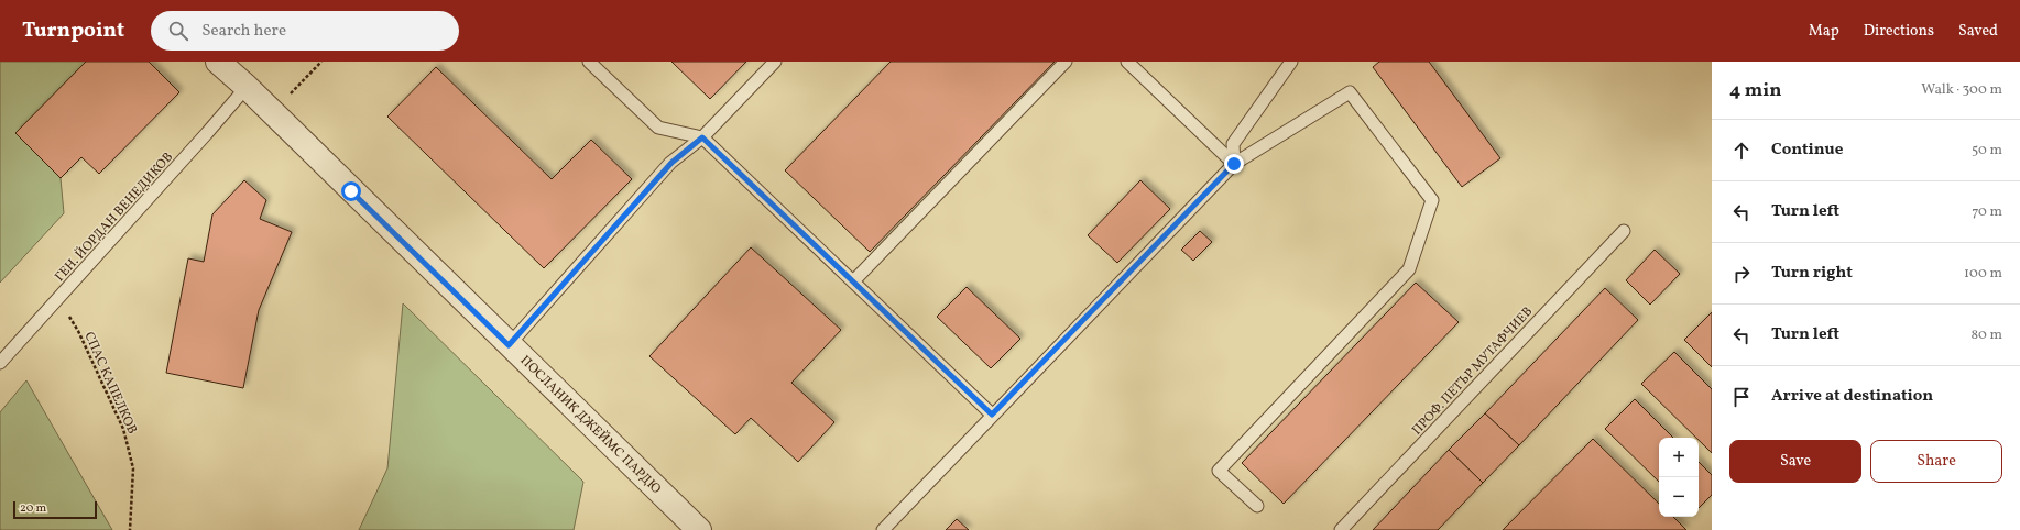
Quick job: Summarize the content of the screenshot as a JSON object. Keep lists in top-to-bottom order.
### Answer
{
  "streets": {
    "street": ["ПОСЛАНИК ДЖЕЙМС ПАРДЮ"],
    "lane": ["ГЕН. ЙОРДАН ВЕНЕДИКОВ", "ПРОФ. ПЕТЪР МУТАФЧИЕВ"],
    "path": ["СПАС КАПЕЛКОВ"]
  },
  "crossings": [
    ["ГЕН. ЙОРДАН ВЕНЕДИКОВ", "СПАС КАПЕЛКОВ"],
    ["ГЕН. ЙОРДАН ВЕНЕДИКОВ", "ПОСЛАНИК ДЖЕЙМС ПАРДЮ"]
  ],
  "scale_bar": "20 m",
  "page": {
    "header": "Turnpoint",
    "search": "Search here",
    "nav": ["Map", "Directions", "Saved"],
    "heading": ["4 min", "Walk · 300 m"],
    "list": [
      ["Continue", "50 m"],
      ["Turn left", "70 m"],
      ["Turn right", "100 m"],
      ["Turn left", "80 m"],
      "Arrive at destination"
    ],
    "buttons": ["Save", "Share"],
    "map_buttons": ["+", "−"],
    "scale": "20 m"
  }
}
